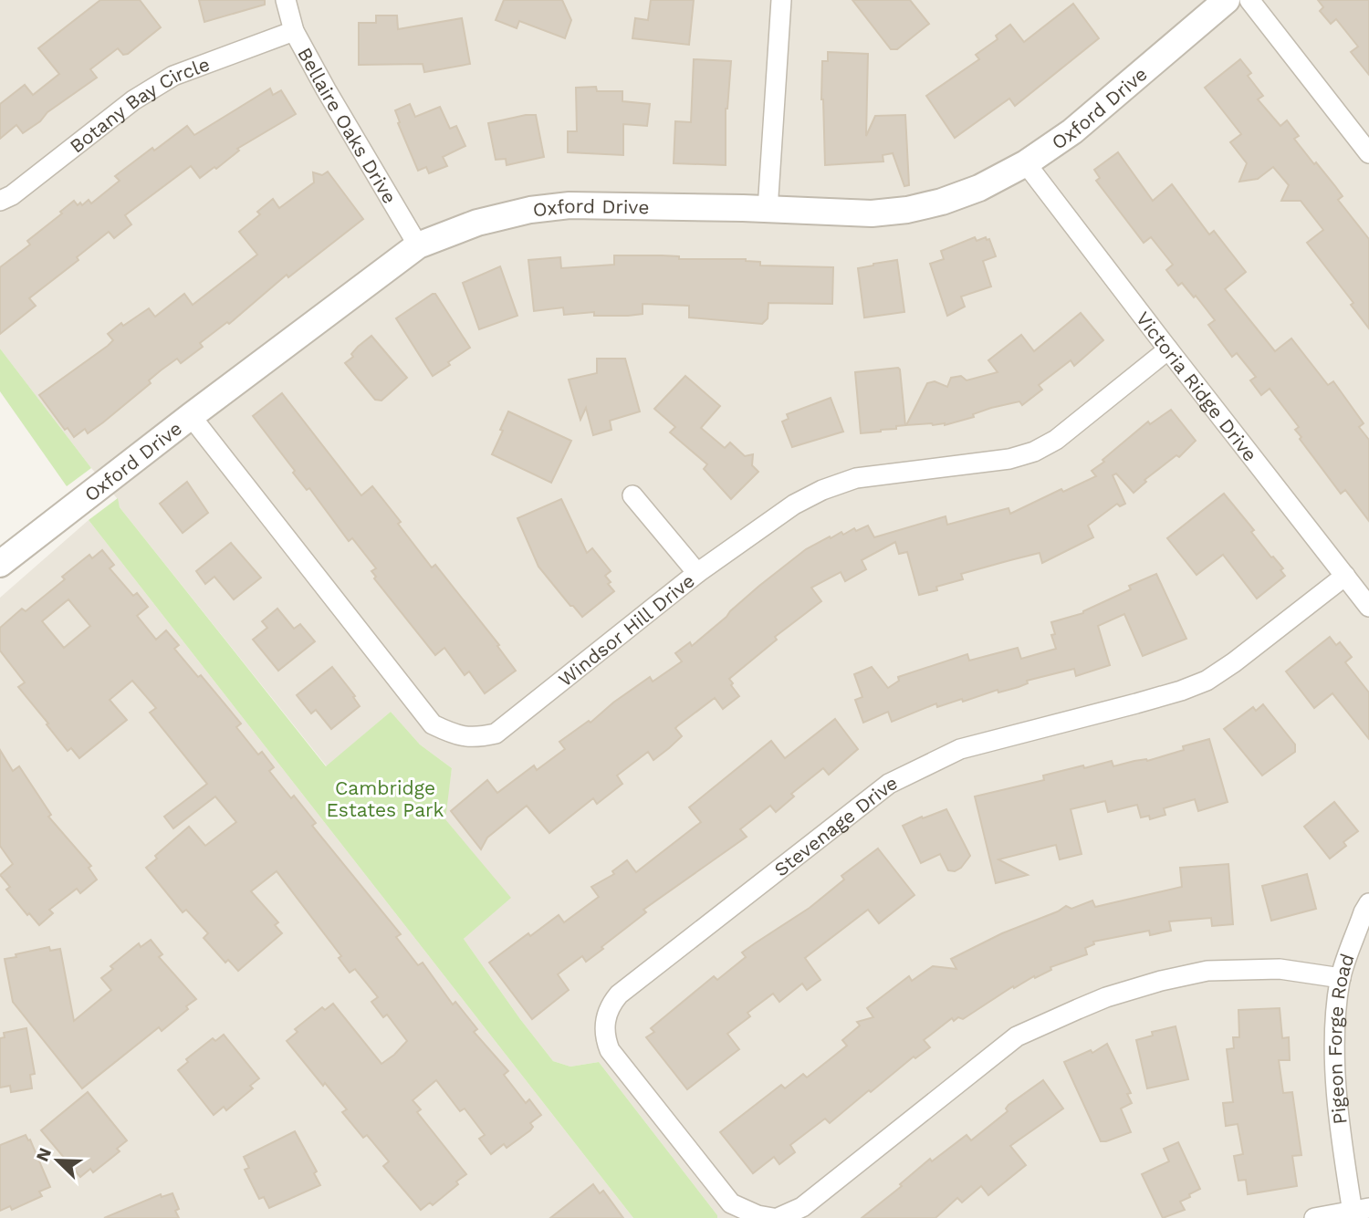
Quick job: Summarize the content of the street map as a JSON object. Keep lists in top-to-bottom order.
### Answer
{
  "streets": {
    "street": [
      "Botany Bay Circle",
      "Oxford Drive",
      "Bellaire Oaks Drive",
      "Victoria Ridge Drive",
      "Windsor Hill Drive",
      "Stevenage Drive",
      "Pigeon Forge Road"
    ]
  },
  "crossings": [
    ["Botany Bay Circle", "Bellaire Oaks Drive"],
    ["Oxford Drive", "Bellaire Oaks Drive"],
    ["Oxford Drive", "Victoria Ridge Drive"],
    ["Oxford Drive", "Windsor Hill Drive"],
    ["Victoria Ridge Drive", "Windsor Hill Drive"],
    ["Victoria Ridge Drive", "Stevenage Drive"],
    ["Stevenage Drive", "Pigeon Forge Road"]
  ],
  "parks": ["Cambridge Estates Park"],
  "north": "top left"
}
